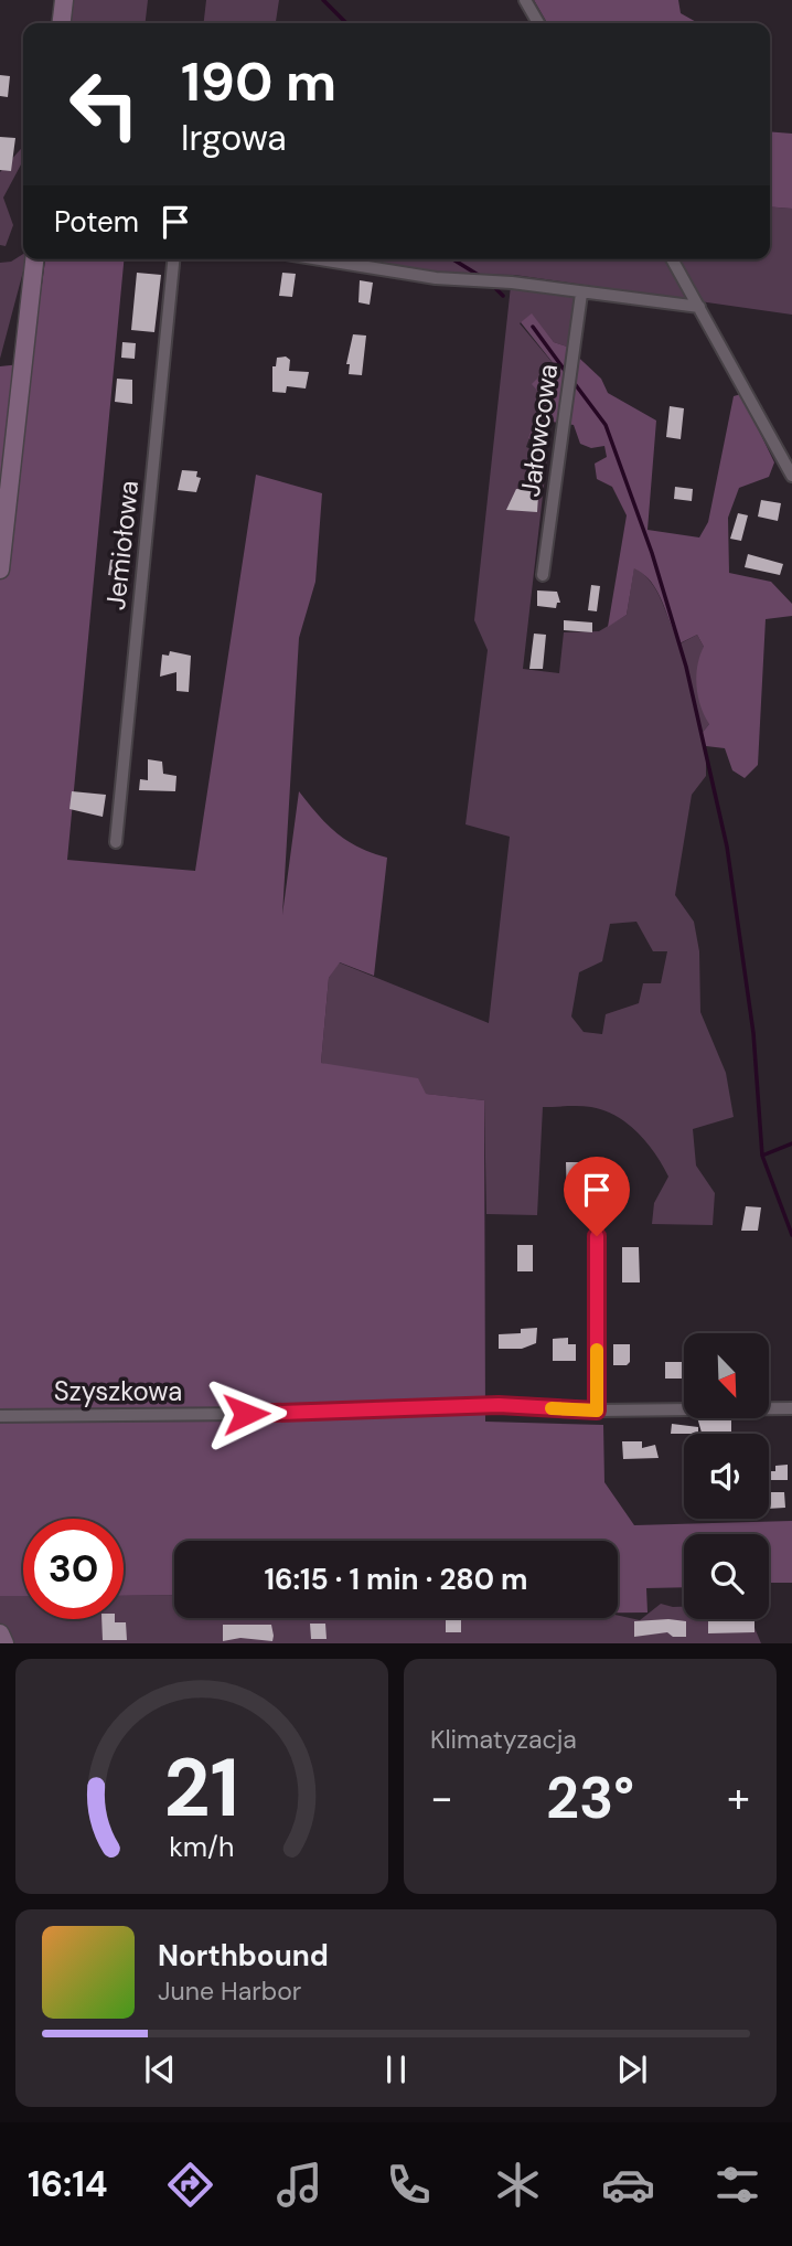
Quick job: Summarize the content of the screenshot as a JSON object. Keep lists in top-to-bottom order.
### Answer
{
  "streets": {
    "street": ["Jałowcowa", "Jemiołowa", "Szyszkowa"]
  },
  "north": "bottom right",
  "page": {
    "turn": ["190 m", "Irgowa"],
    "then": "Potem",
    "limit": "30",
    "trip": "16:15 · 1 min · 280 m",
    "tile": "Klimatyzacja",
    "heat": ["−", "23°", "+"],
    "song": ["Northbound", "June Harbor"],
    "tabs": "16:14",
    "gauge": ["21", "km/h"]
  }
}
